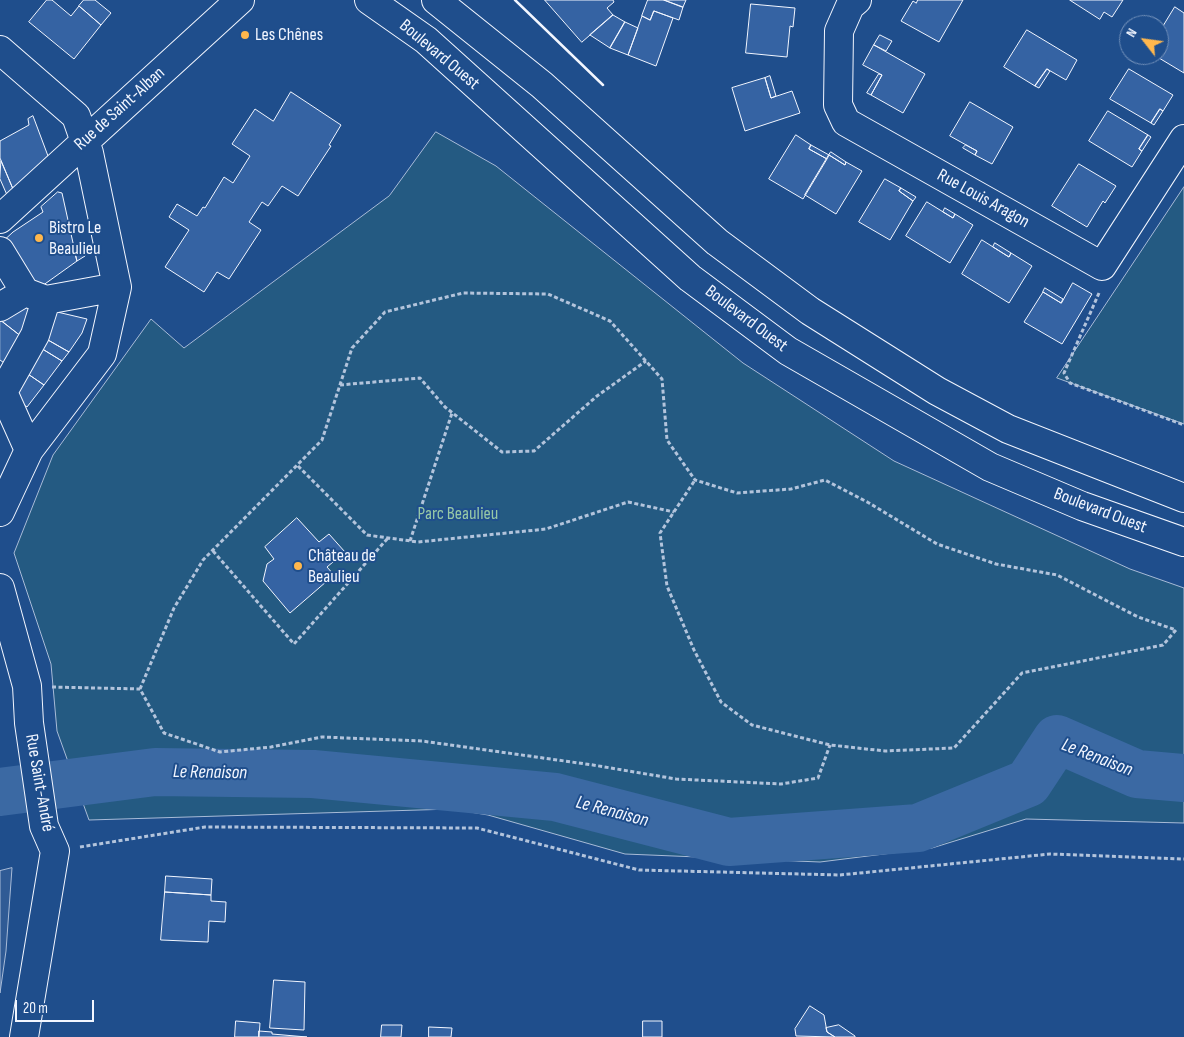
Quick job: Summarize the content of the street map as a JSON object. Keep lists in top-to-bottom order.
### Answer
{
  "streets": {
    "street": [
      "Boulevard Ouest",
      "Rue de Saint-Alban",
      "Rue Louis Aragon",
      "Rue Saint-André"
    ]
  },
  "water": ["Le Renaison"],
  "parks": ["Parc Beaulieu"],
  "places": ["Les Chênes", "Bistro Le Beaulieu", "Château de Beaulieu"],
  "scale_bar": "20 m",
  "north": "top left"
}
